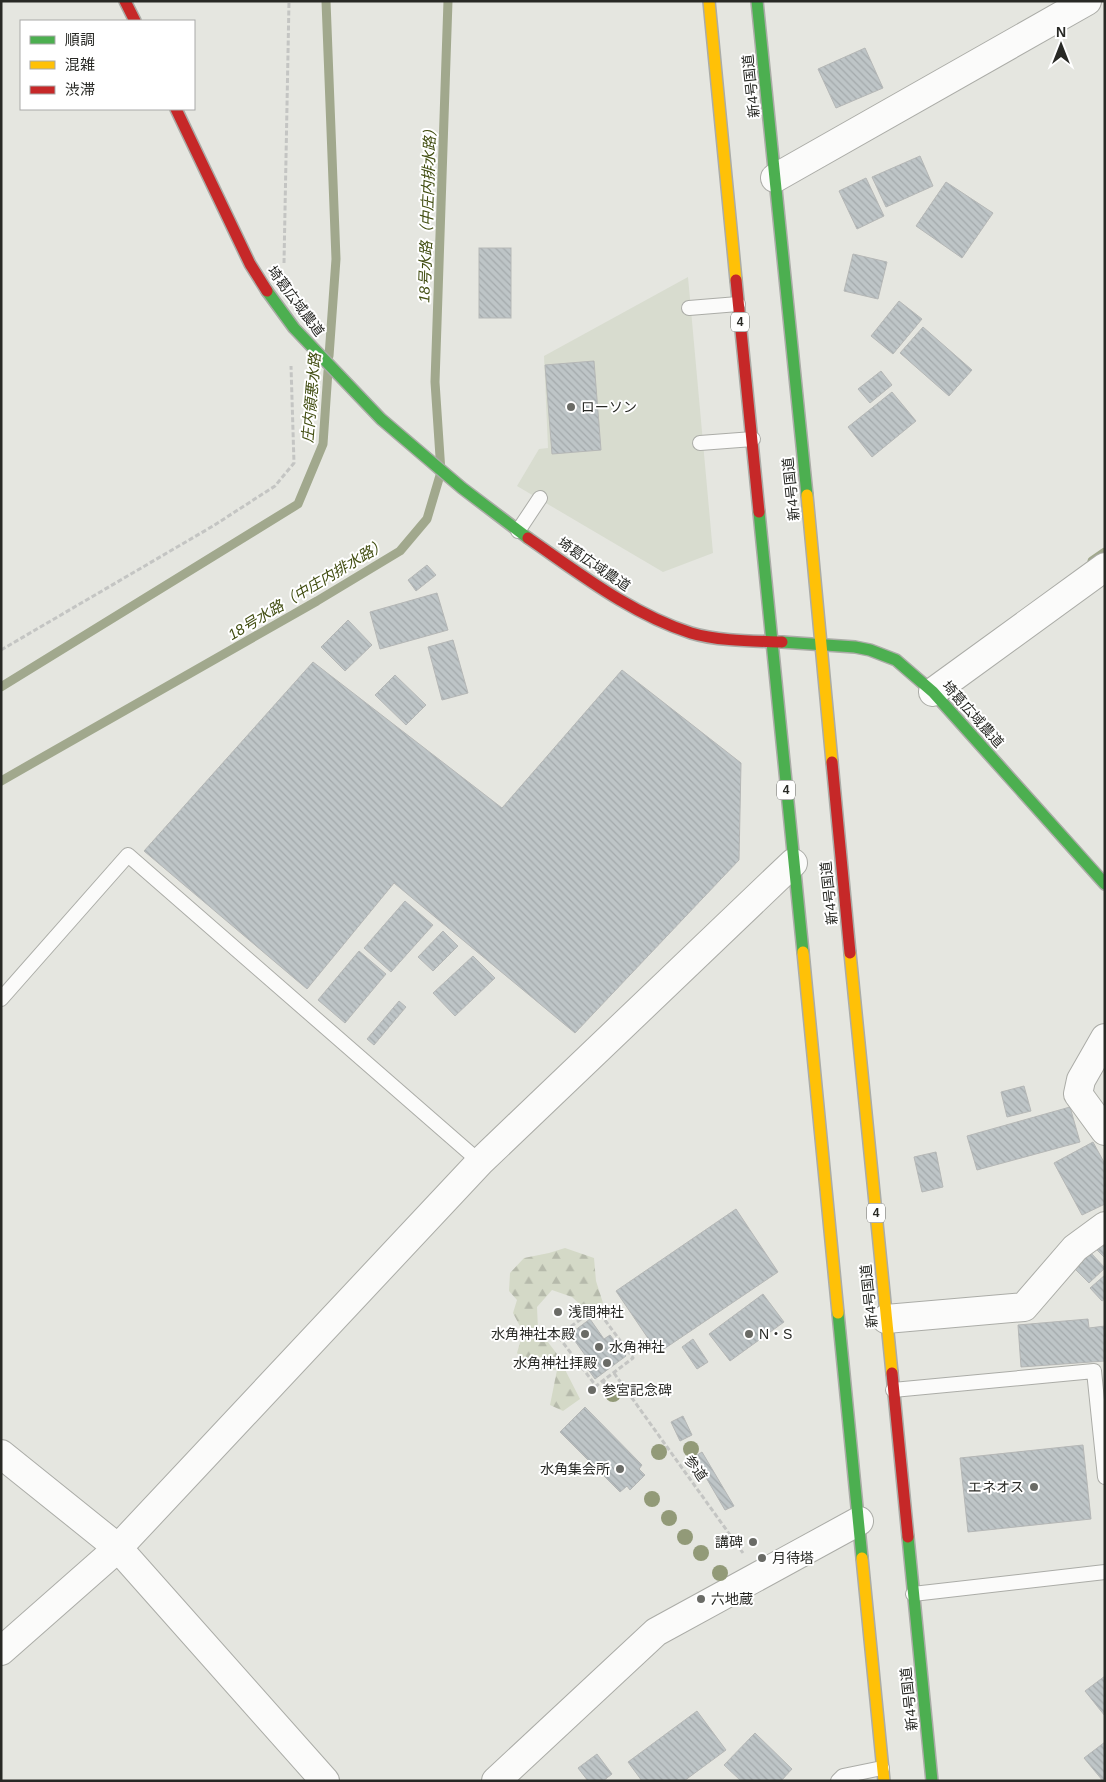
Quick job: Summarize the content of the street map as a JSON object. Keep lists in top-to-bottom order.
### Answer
{
  "streets": {
    "main road": ["新4号国道", "埼葛広域農道", "4"],
    "path": ["参道"]
  },
  "crossings": [
    ["新4号国道", "埼葛広域農道"],
    ["埼葛広域農道", "4"]
  ],
  "water": ["18号水路（中庄内排水路）", "庄内領悪水路"],
  "places": [
    "ローソン",
    "浅間神社",
    "水角神社本殿",
    "N・S",
    "水角神社",
    "水角神社拝殿",
    "参宮記念碑",
    "水角集会所",
    "エネオス",
    "講碑",
    "月待塔",
    "六地蔵"
  ],
  "legend": ["順調", "混雑", "渋滞"],
  "north": "top"
}
